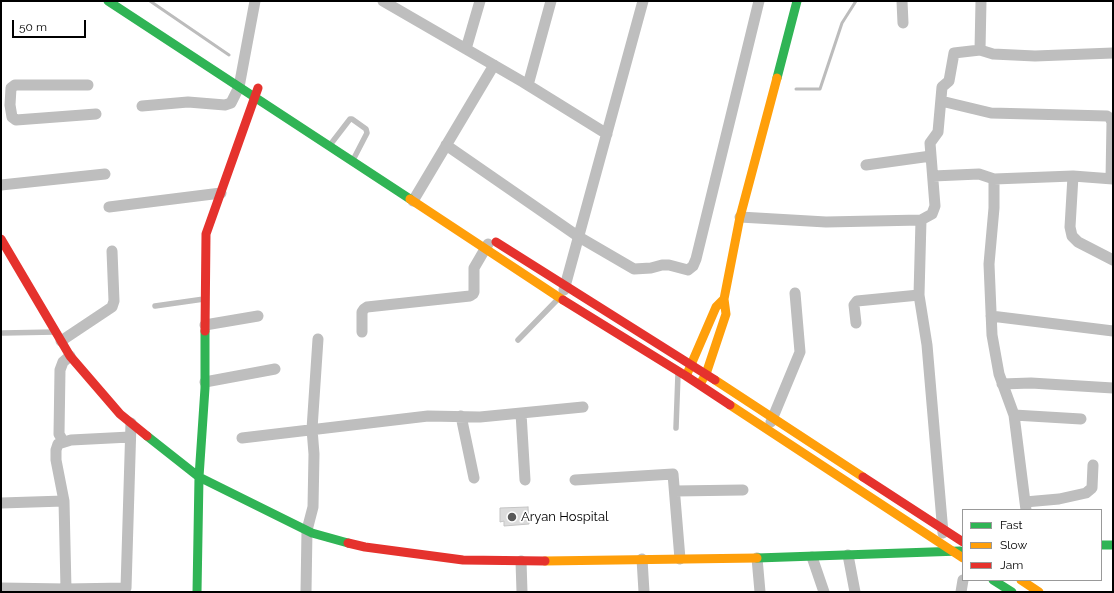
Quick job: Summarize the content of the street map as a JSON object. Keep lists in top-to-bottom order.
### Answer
{
  "places": ["Aryan Hospital"],
  "legend": ["Fast", "Slow", "Jam"],
  "scale_bar": "50 m"
}
